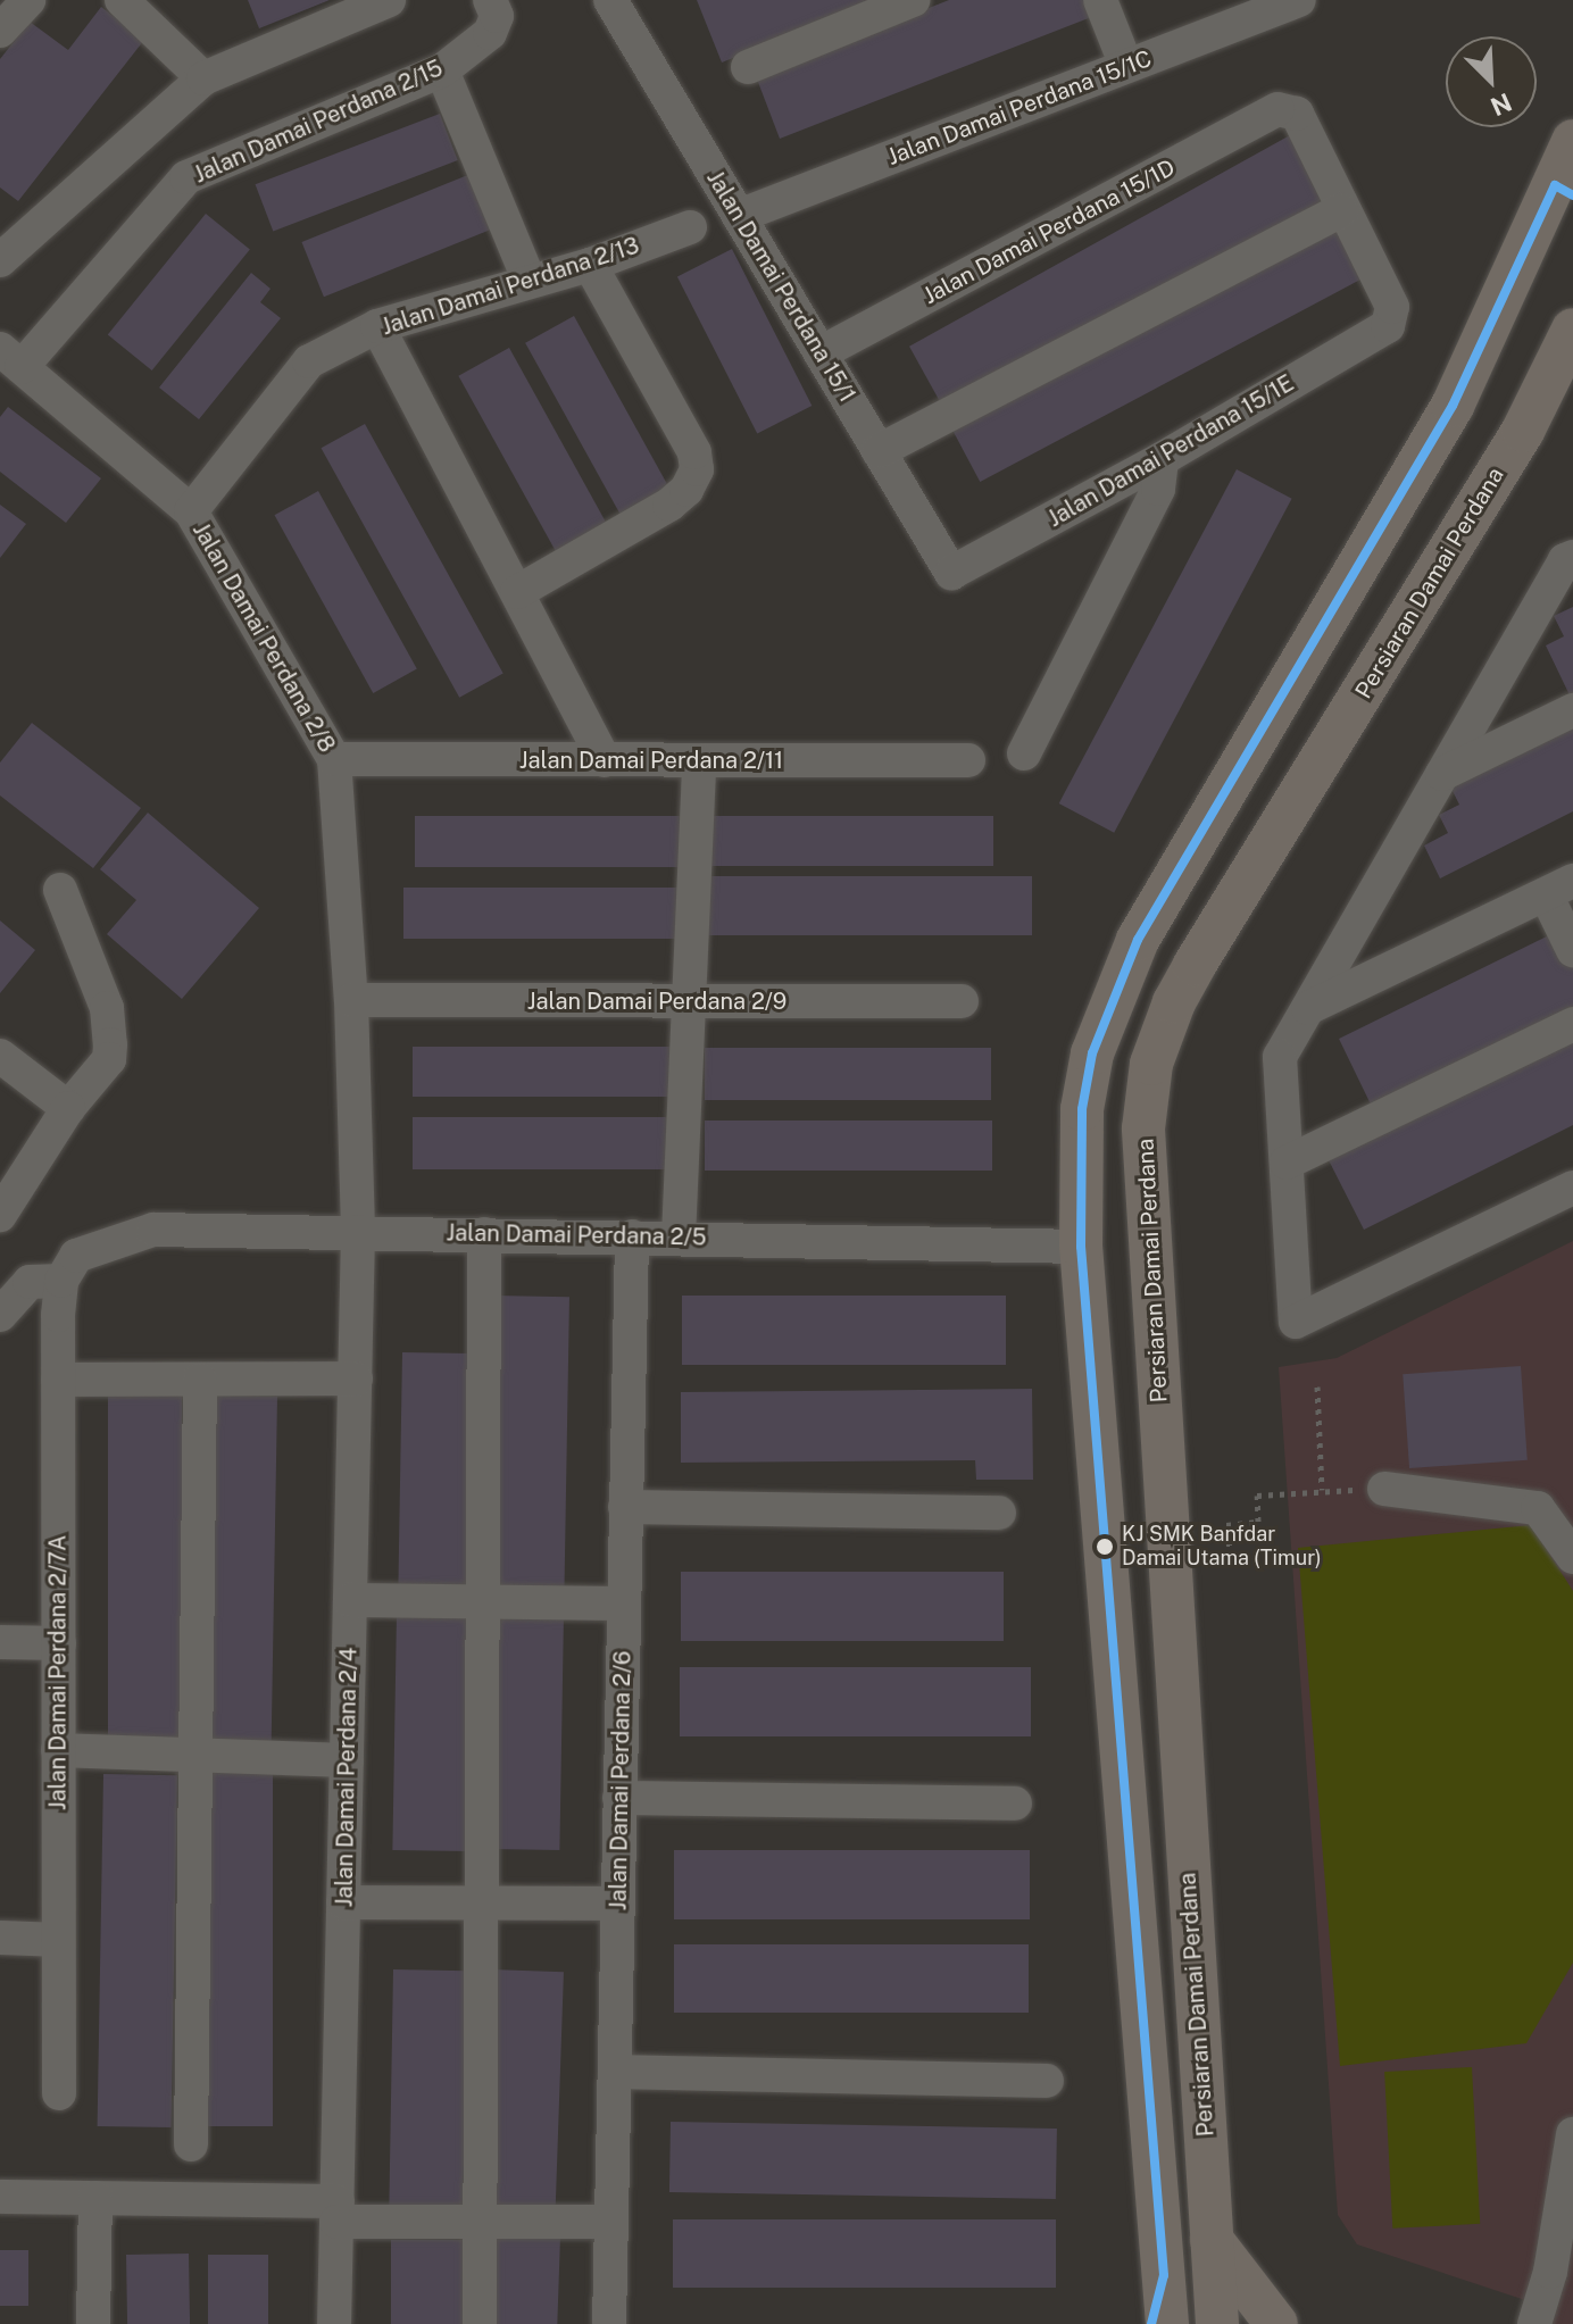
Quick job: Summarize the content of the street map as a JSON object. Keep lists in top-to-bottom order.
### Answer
{
  "streets": {
    "main road": ["Persiaran Damai Perdana"],
    "street": [
      "Jalan Damai Perdana 15/1C",
      "Jalan Damai Perdana 2/15",
      "Jalan Damai Perdana 15/1D",
      "Jalan Damai Perdana 2/13",
      "Jalan Damai Perdana 15/1",
      "Jalan Damai Perdana 15/1E",
      "Jalan Damai Perdana 2/8",
      "Jalan Damai Perdana 2/11",
      "Jalan Damai Perdana 2/9",
      "Jalan Damai Perdana 2/5",
      "Jalan Damai Perdana 2/7A",
      "Jalan Damai Perdana 2/4",
      "Jalan Damai Perdana 2/6"
    ]
  },
  "crossings": [
    ["Jalan Damai Perdana 15/1C", "Jalan Damai Perdana 15/1"],
    ["Jalan Damai Perdana 2/15", "Jalan Damai Perdana 2/8"],
    ["Jalan Damai Perdana 15/1D", "Jalan Damai Perdana 15/1"],
    ["Jalan Damai Perdana 15/1D", "Jalan Damai Perdana 15/1E"],
    ["Jalan Damai Perdana 2/13", "Jalan Damai Perdana 2/8"],
    ["Jalan Damai Perdana 15/1", "Jalan Damai Perdana 15/1E"],
    ["Jalan Damai Perdana 2/8", "Jalan Damai Perdana 2/11"],
    ["Jalan Damai Perdana 2/8", "Jalan Damai Perdana 2/9"],
    ["Jalan Damai Perdana 2/8", "Jalan Damai Perdana 2/5"],
    ["Jalan Damai Perdana 2/8", "Jalan Damai Perdana 2/4"],
    ["Jalan Damai Perdana 2/5", "Jalan Damai Perdana 2/7A"],
    ["Jalan Damai Perdana 2/5", "Jalan Damai Perdana 2/4"],
    ["Jalan Damai Perdana 2/5", "Jalan Damai Perdana 2/6"]
  ],
  "places": ["KJ SMK Banfdar Damai Utama (Timur)"],
  "north": "bottom right"
}
